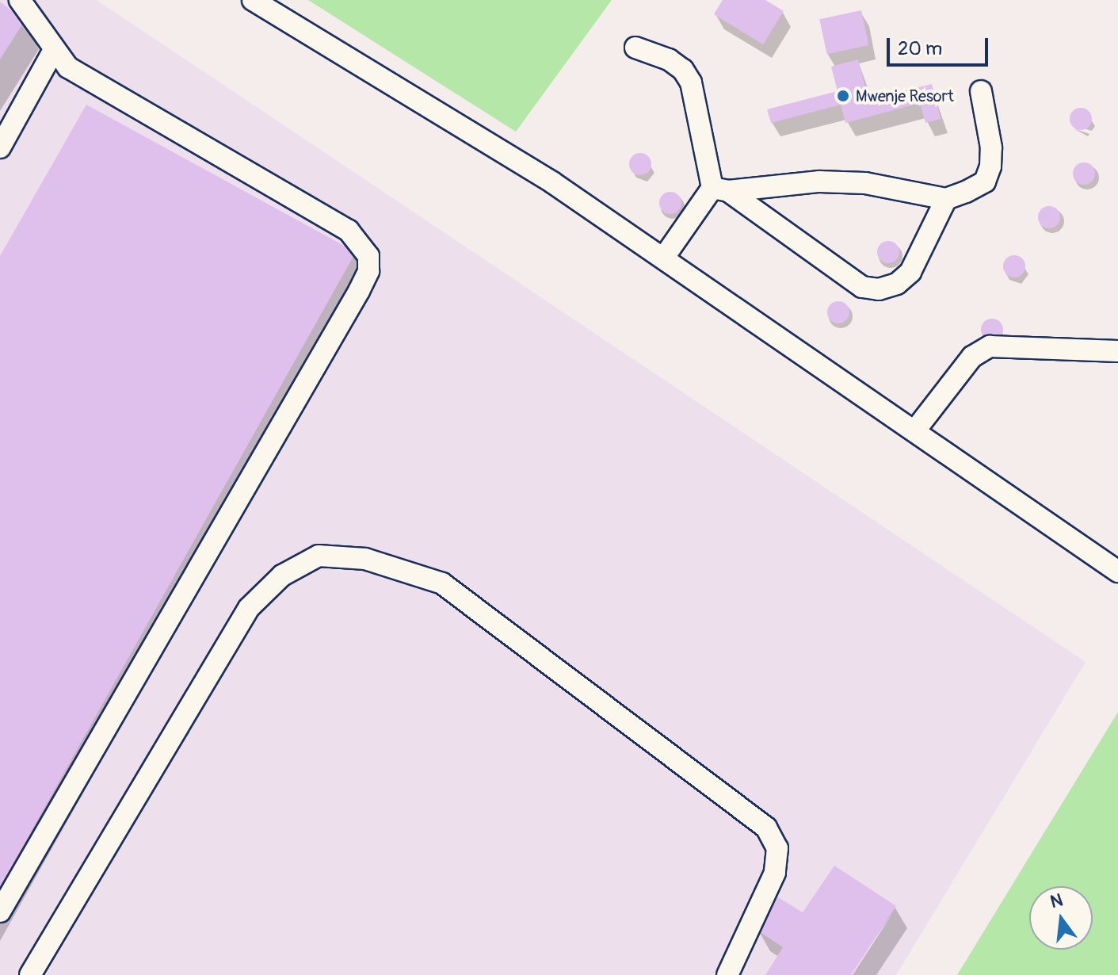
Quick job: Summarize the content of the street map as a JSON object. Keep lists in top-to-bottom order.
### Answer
{
  "places": ["Mwenje Resort"],
  "scale_bar": "20 m",
  "north": "top"
}
